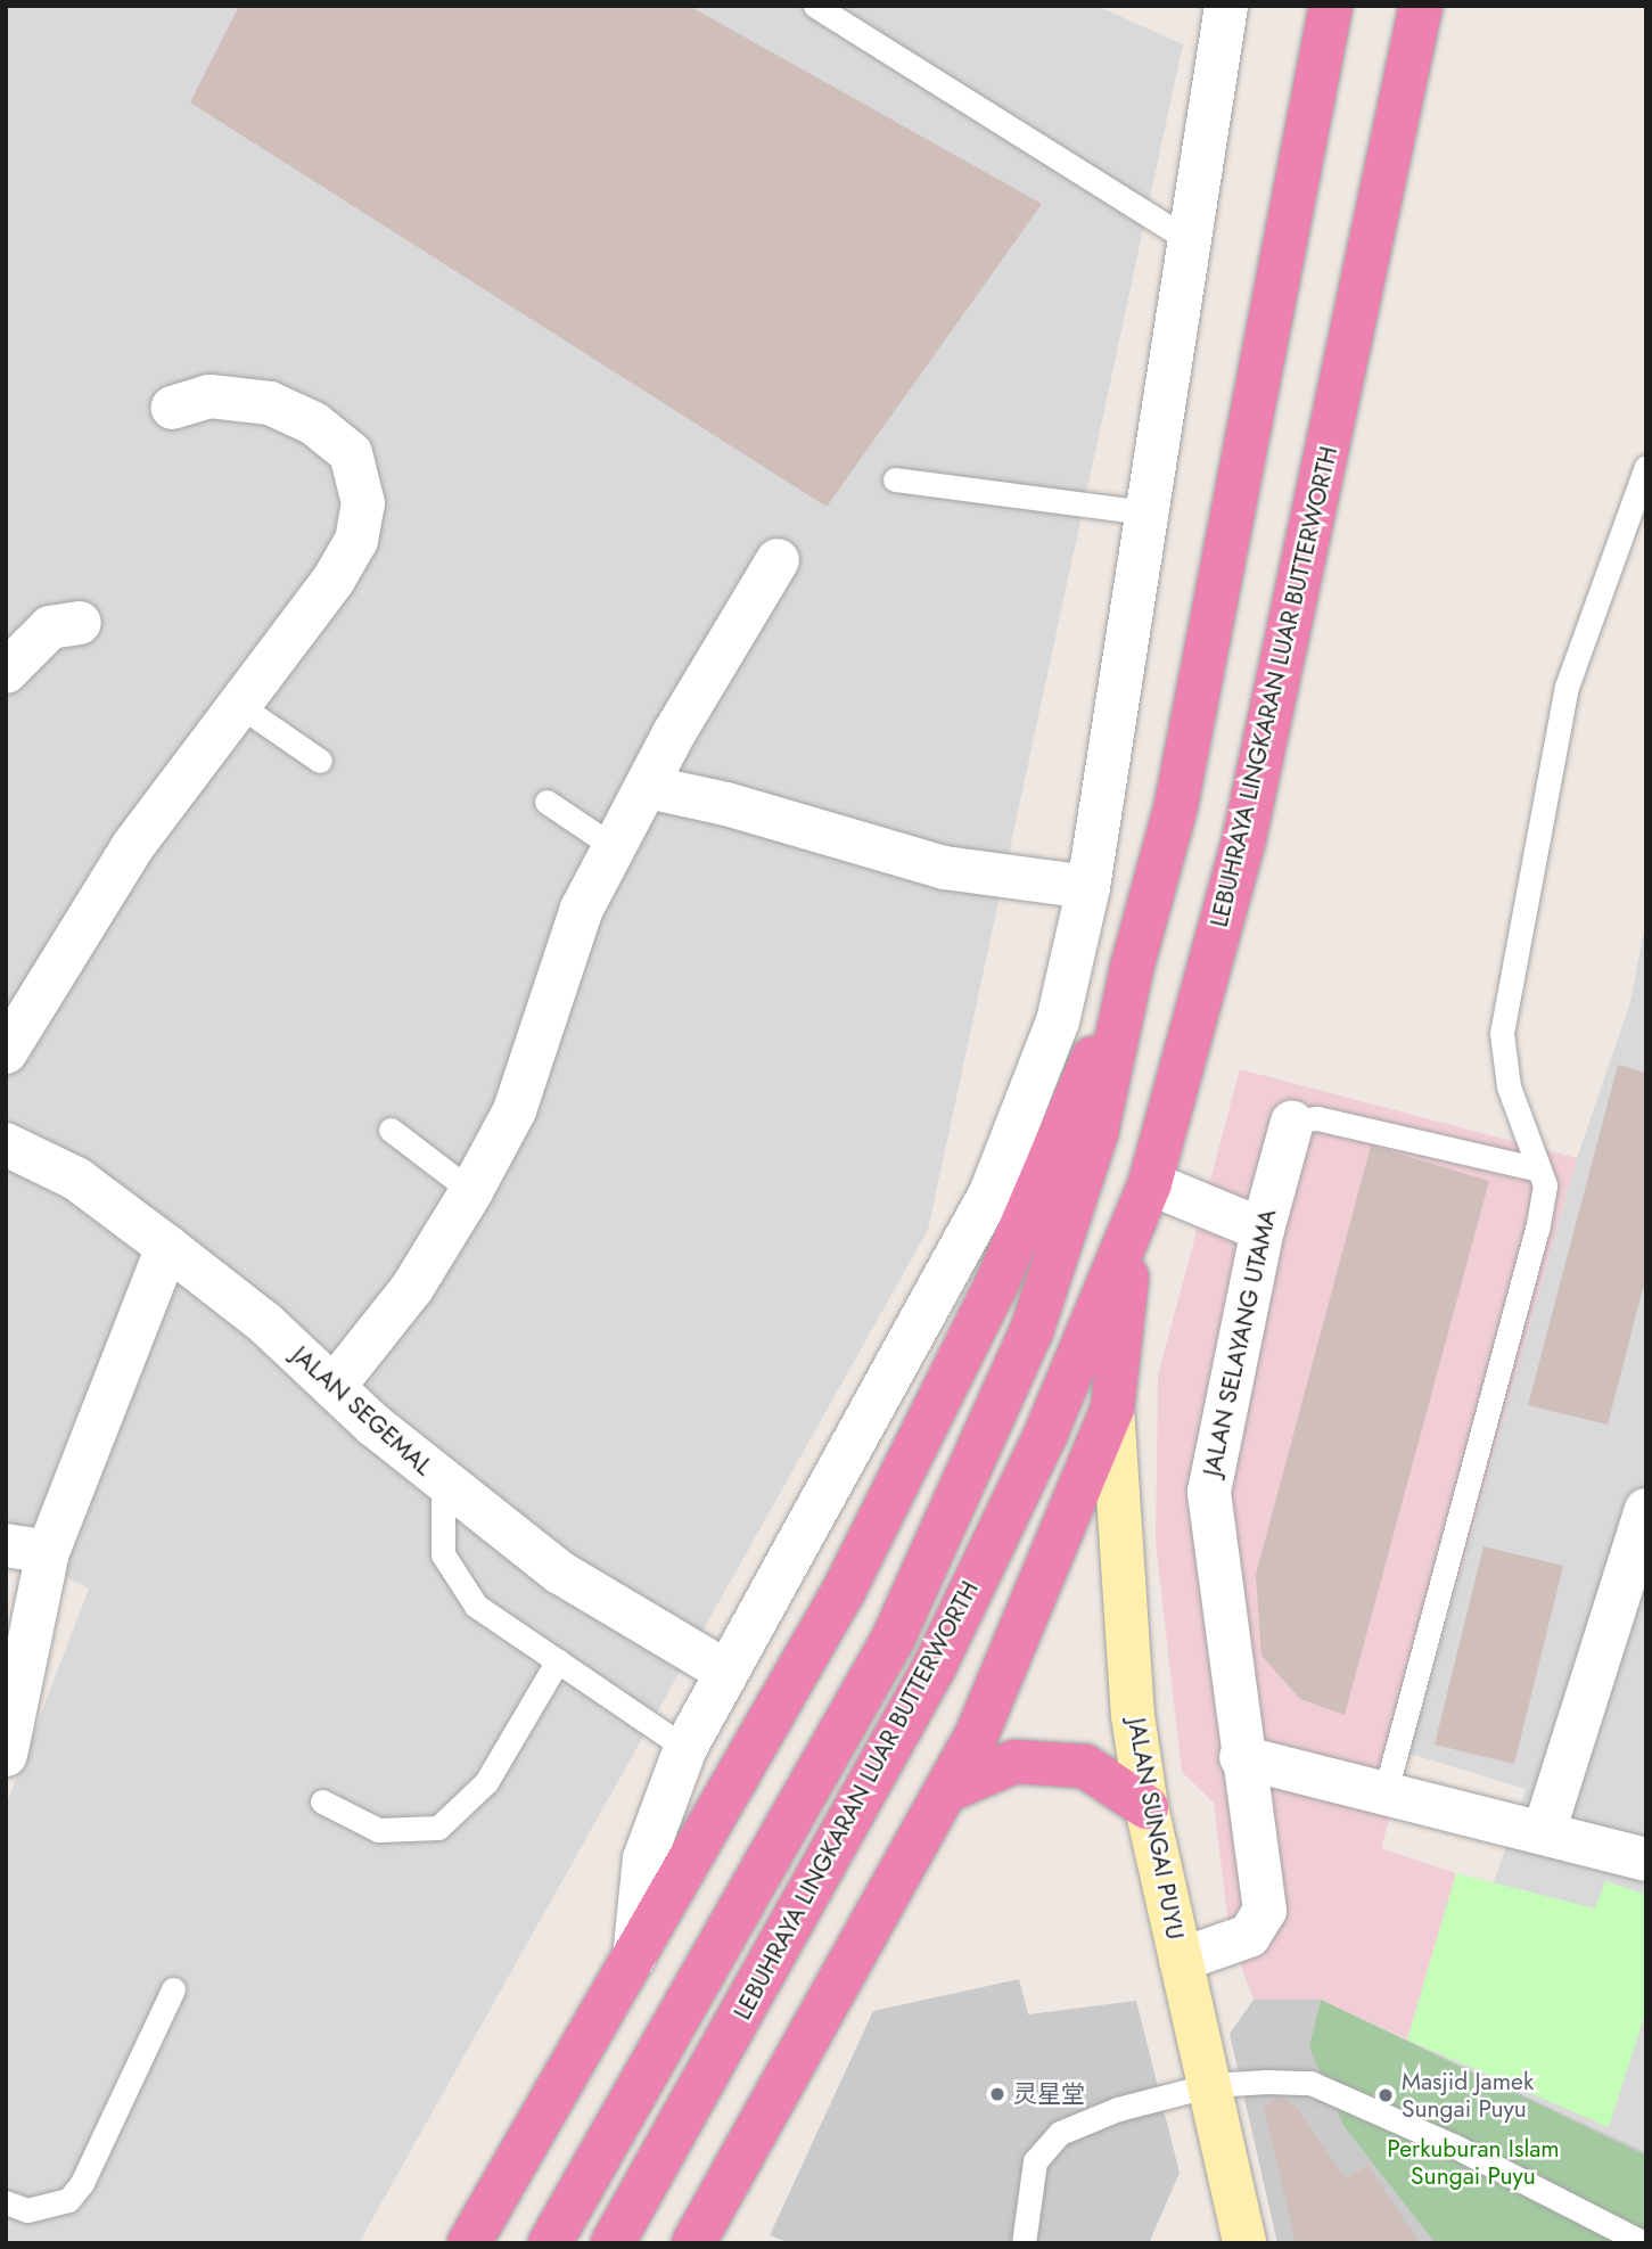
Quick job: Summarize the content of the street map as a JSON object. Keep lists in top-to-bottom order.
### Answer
{
  "streets": {
    "highway": ["LEBUHRAYA LINGKARAN LUAR BUTTERWORTH"],
    "main road": ["JALAN SUNGAI PUYU"],
    "street": ["JALAN SELAYANG UTAMA", "JALAN SEGEMAL"]
  },
  "crossings": [
    ["JALAN SELAYANG UTAMA", "JALAN SUNGAI PUYU"]
  ],
  "parks": ["Perkuburan Islam Sungai Puyu"],
  "places": ["灵星堂", "Masjid Jamek Sungai Puyu"]
}
